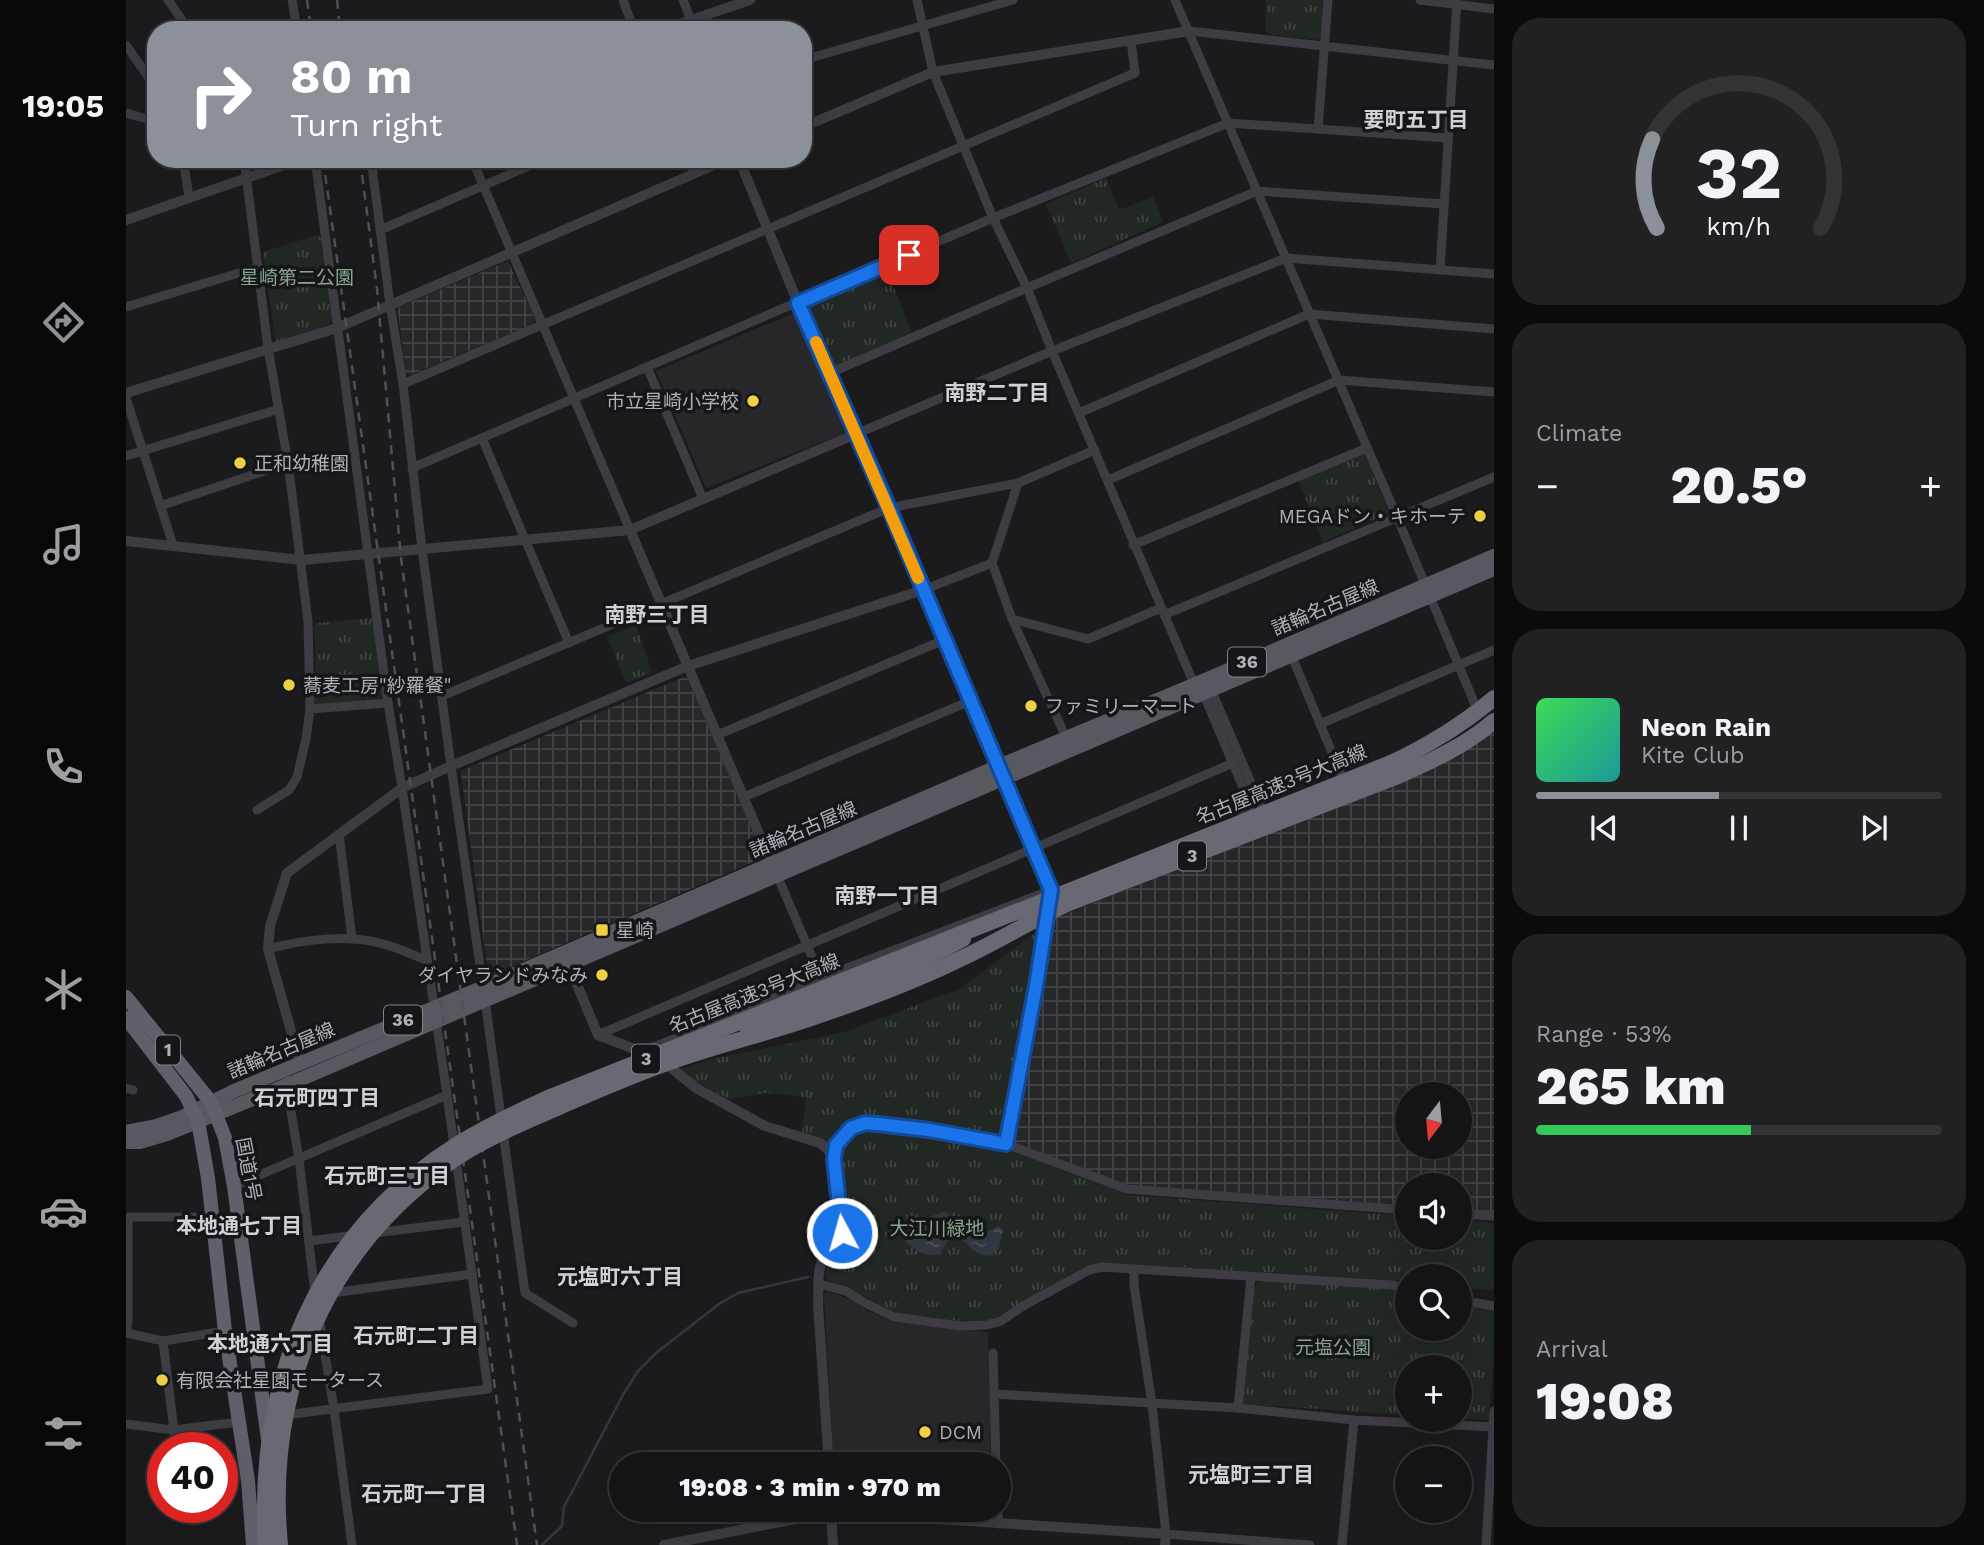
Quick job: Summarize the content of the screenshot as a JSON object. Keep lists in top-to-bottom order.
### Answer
{
  "streets": {
    "highway": [
      "名古屋高速3号大高線",
      "3",
      "1",
      "国道1号"
    ],
    "main road": ["諸輪名古屋線", "36"]
  },
  "crossings": [
    ["諸輪名古屋線", "1"],
    ["諸輪名古屋線", "国道1号"],
    ["名古屋高速3号大高線", "3"],
    ["3", "国道1号"]
  ],
  "districts": [
    "要町五丁目",
    "南野二丁目",
    "南野三丁目",
    "南野一丁目",
    "石元町四丁目",
    "石元町三丁目",
    "本地通七丁目",
    "元塩町六丁目",
    "石元町二丁目",
    "本地通六丁目",
    "元塩町三丁目",
    "石元町一丁目"
  ],
  "parks": ["星崎第二公園", "大江川緑地", "元塩公園"],
  "places": {
    "other": [
      "市立星崎小学校",
      "正和幼稚園",
      "MEGAドン・キホーテ",
      "蕎麦工房\"紗羅餐\"",
      "ファミリーマート",
      "ダイヤランドみなみ",
      "有限会社星園モータース",
      "DCM"
    ],
    "transit": ["星崎"]
  },
  "north": "bottom",
  "page": {
    "tabs": "19:05",
    "turn": ["80 m", "Turn right"],
    "tile": [
      "Climate",
      ["Range · 53%", "265 km"],
      ["Arrival", "19:08"]
    ],
    "heat": ["−", "20.5°", "+"],
    "song": ["Neon Rain", "Kite Club"],
    "map_buttons": ["+", "−"],
    "limit": "40",
    "trip": "19:08 · 3 min · 970 m",
    "gauge": ["32", "km/h"]
  }
}
